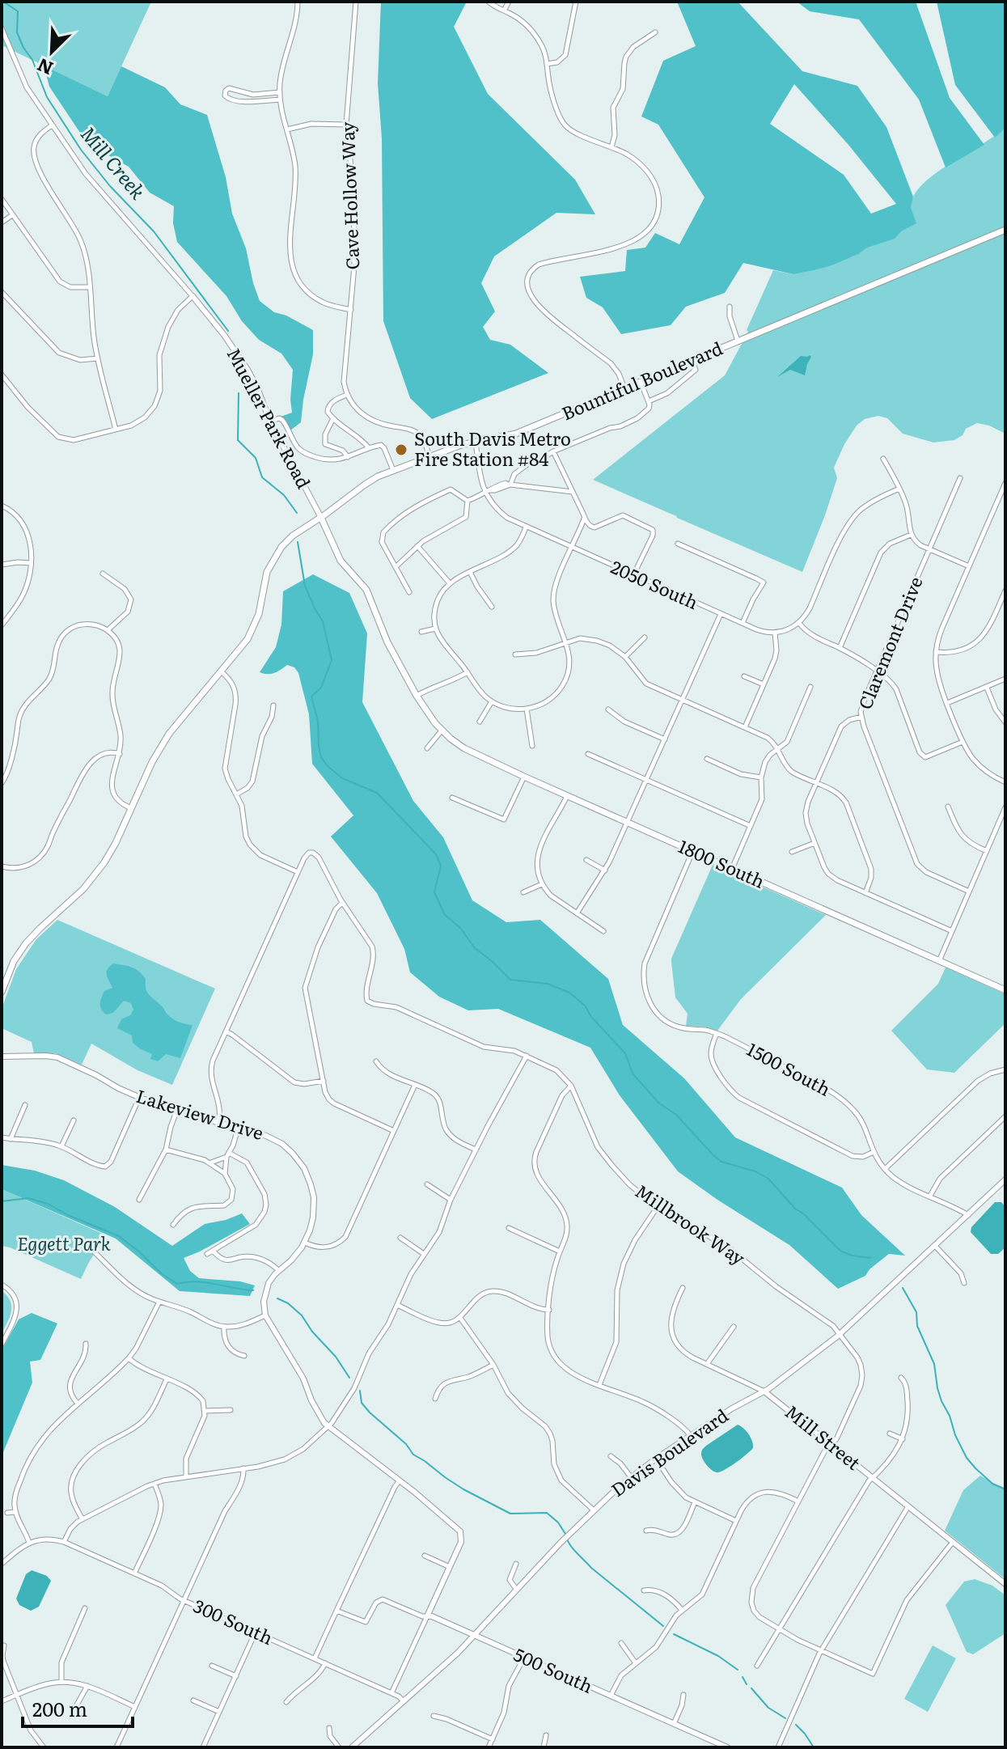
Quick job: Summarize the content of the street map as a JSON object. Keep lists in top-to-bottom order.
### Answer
{
  "streets": {
    "main road": ["Bountiful Boulevard", "Mueller Park Road", "1800 South"],
    "street": [
      "Cave Hollow Way",
      "2050 South",
      "Claremont Drive",
      "1500 South",
      "Lakeview Drive",
      "Millbrook Way",
      "Mill Street",
      "Davis Boulevard",
      "300 South",
      "500 South"
    ]
  },
  "crossings": [
    ["Bountiful Boulevard", "Mueller Park Road"],
    ["Bountiful Boulevard", "2050 South"],
    ["Mueller Park Road", "1800 South"],
    ["1800 South", "1500 South"],
    ["1500 South", "Davis Boulevard"],
    ["Millbrook Way", "Mill Street"],
    ["Millbrook Way", "Davis Boulevard"],
    ["Mill Street", "Davis Boulevard"],
    ["Davis Boulevard", "300 South"],
    ["Davis Boulevard", "500 South"]
  ],
  "water": ["Mill Creek"],
  "parks": ["Eggett Park"],
  "places": ["South Davis Metro Fire Station #84"],
  "scale_bar": "200 m",
  "north": "bottom left"
}
